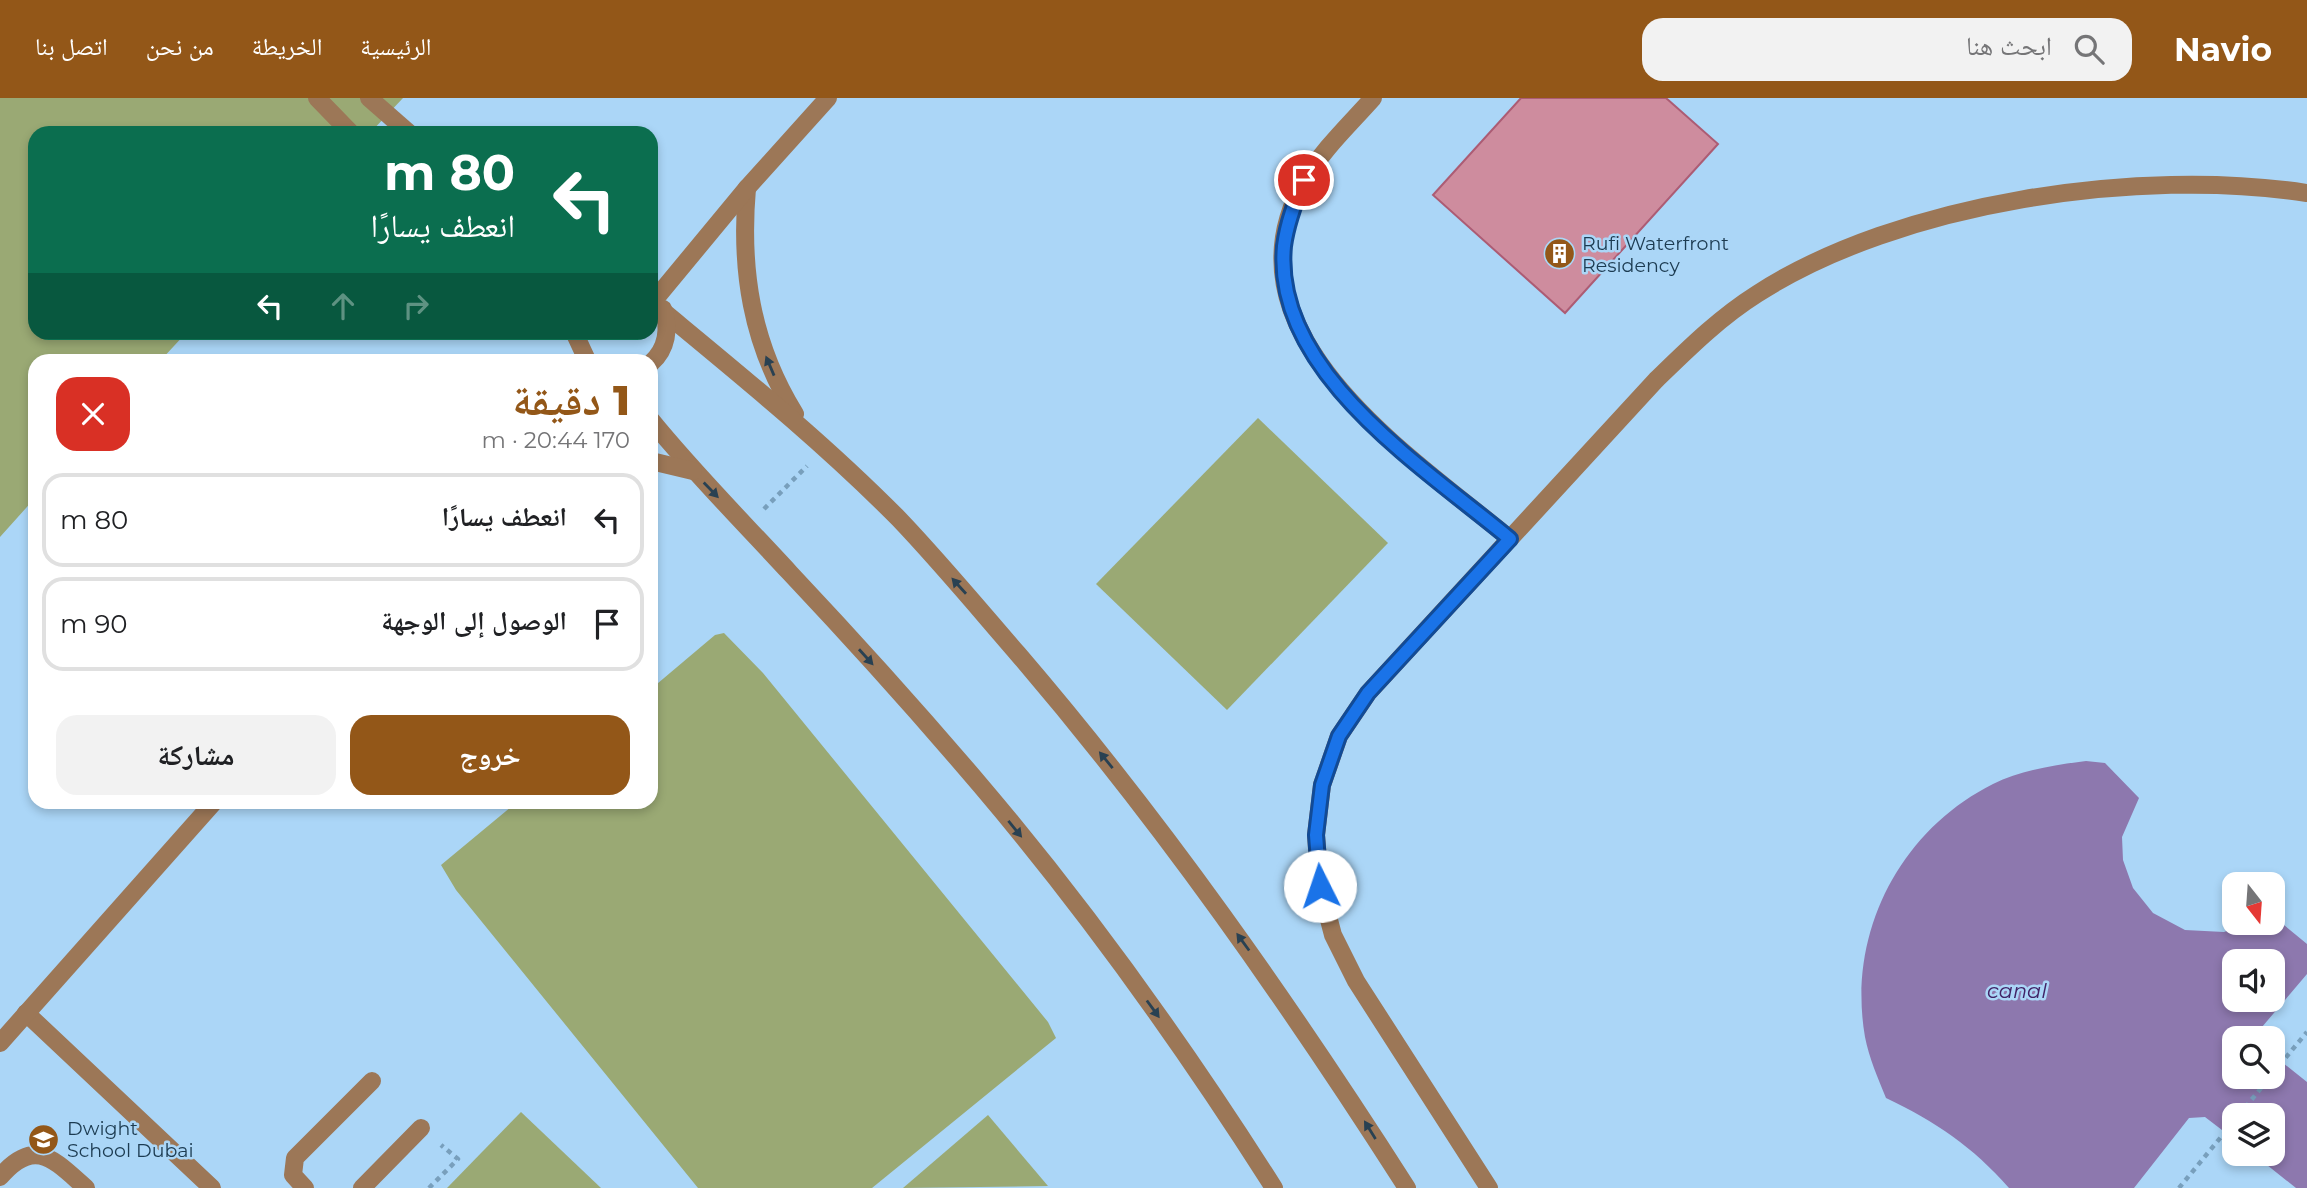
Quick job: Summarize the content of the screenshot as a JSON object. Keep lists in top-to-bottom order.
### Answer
{
  "water": ["canal"],
  "places": {
    "building": ["Rufi Waterfront Residency"],
    "school or university": ["Dwight School Dubai"]
  },
  "north": "bottom",
  "page": {
    "header": "Navio",
    "search": "ابحث هنا",
    "nav": [
      "الرئيسية",
      "الخريطة",
      "من نحن",
      "اتصل بنا"
    ],
    "turn": ["80 m", "انعطف يسارًا"],
    "heading": ["1 دقيقة", "170 m · 20:44"],
    "list": [
      {
        "name": "انعطف يسارًا",
        "value": "80 m"
      },
      {
        "name": "الوصول إلى الوجهة",
        "value": "90 m"
      }
    ],
    "buttons": ["خروج", "مشاركة"]
  }
}
